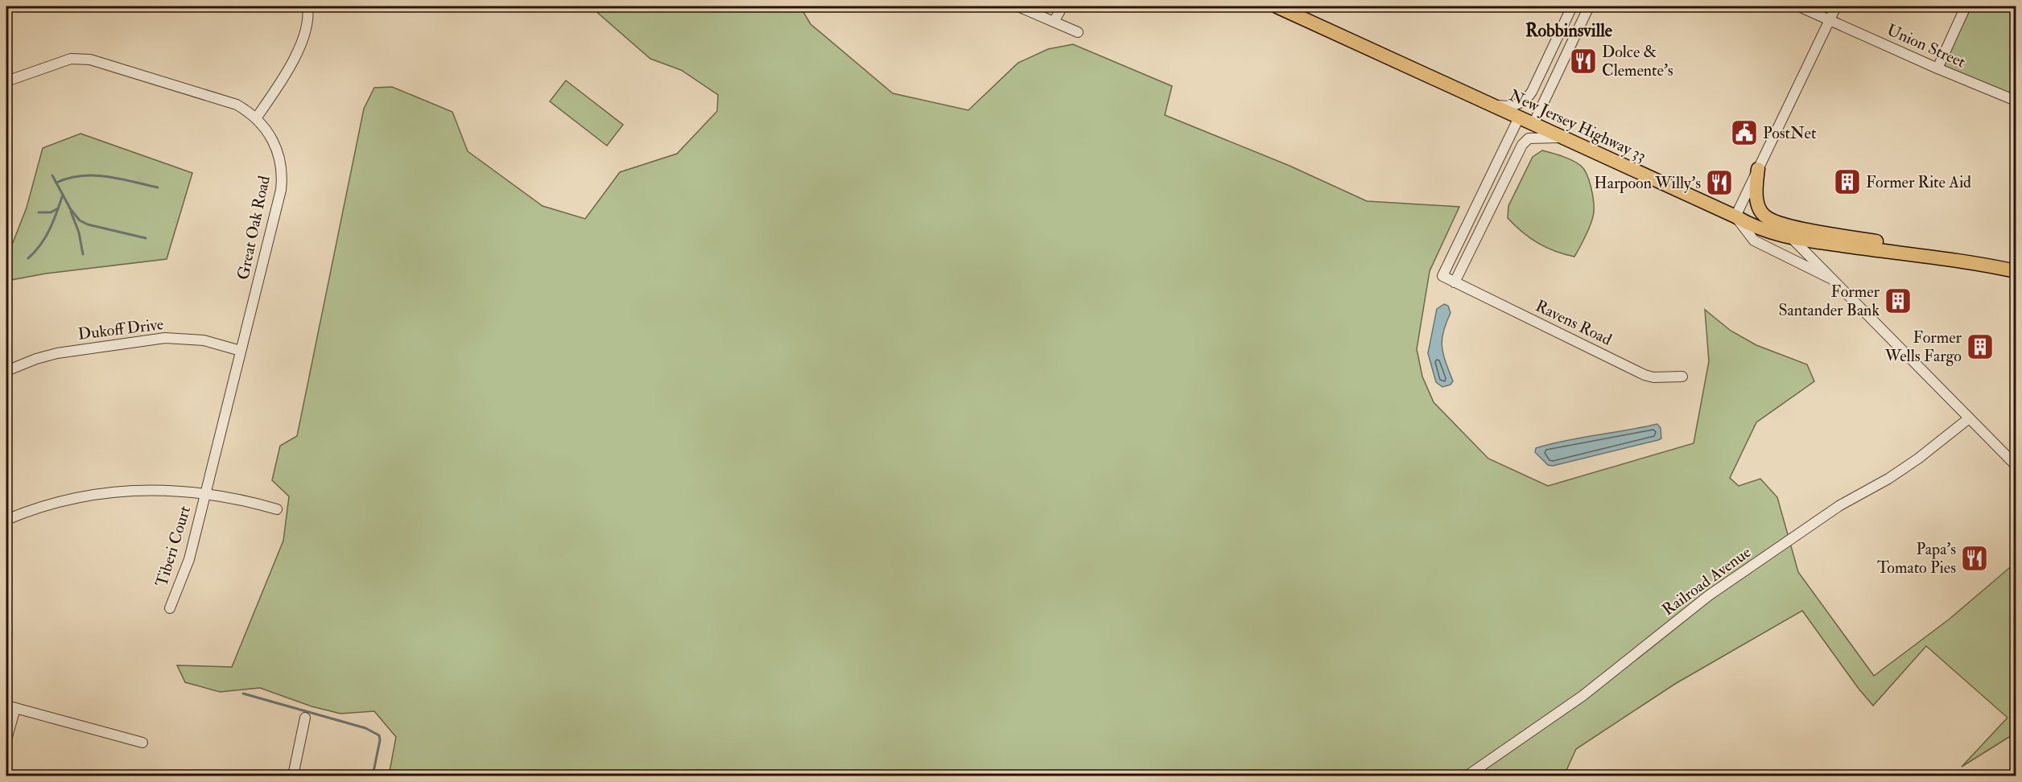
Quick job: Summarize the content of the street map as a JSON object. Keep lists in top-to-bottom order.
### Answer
{
  "streets": {
    "main road": ["New Jersey Highway 33"],
    "street": [
      "Union Street",
      "Great Oak Road",
      "Ravens Road",
      "Dukoff Drive",
      "Tiberi Court",
      "Railroad Avenue"
    ]
  },
  "crossings": [
    ["Great Oak Road", "Dukoff Drive"],
    ["Great Oak Road", "Tiberi Court"]
  ],
  "districts": ["Robbinsville"],
  "places": {
    "restaurant": ["Dolce & Clemente's", "Harpoon Willy's", "Papa's Tomato Pies"],
    "public building": ["PostNet"],
    "building": ["Former Rite Aid", "Former Santander Bank", "Former Wells Fargo"]
  }
}
